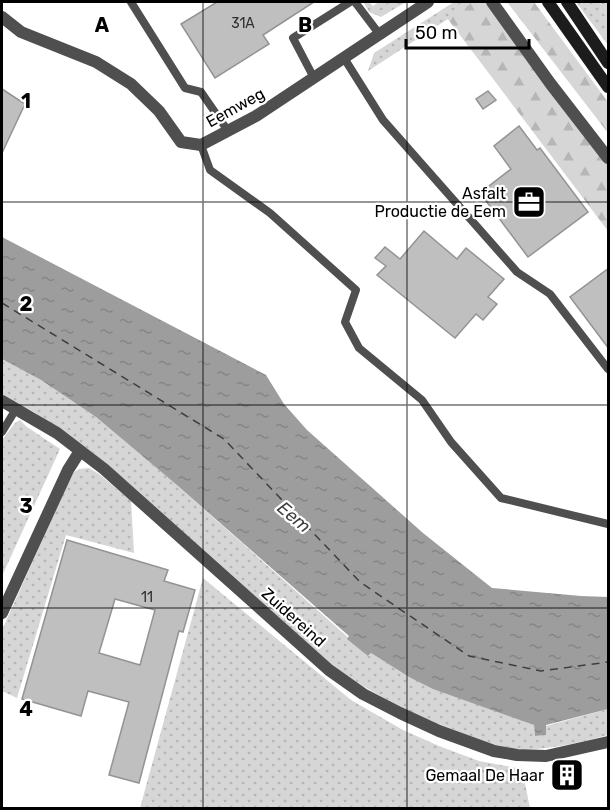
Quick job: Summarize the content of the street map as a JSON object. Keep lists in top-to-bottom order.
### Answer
{
  "streets": {
    "street": ["Eemweg", "Zuidereind"]
  },
  "water": ["Eem"],
  "places": {
    "office": ["Asfalt Productie de Eem"],
    "building": ["Gemaal De Haar"]
  },
  "house_numbers": ["31A", "11"],
  "scale_bar": "50 m",
  "grid": {
    "columns": ["A", "B"],
    "rows": [
      "1",
      "2",
      "3",
      "4"
    ]
  }
}
